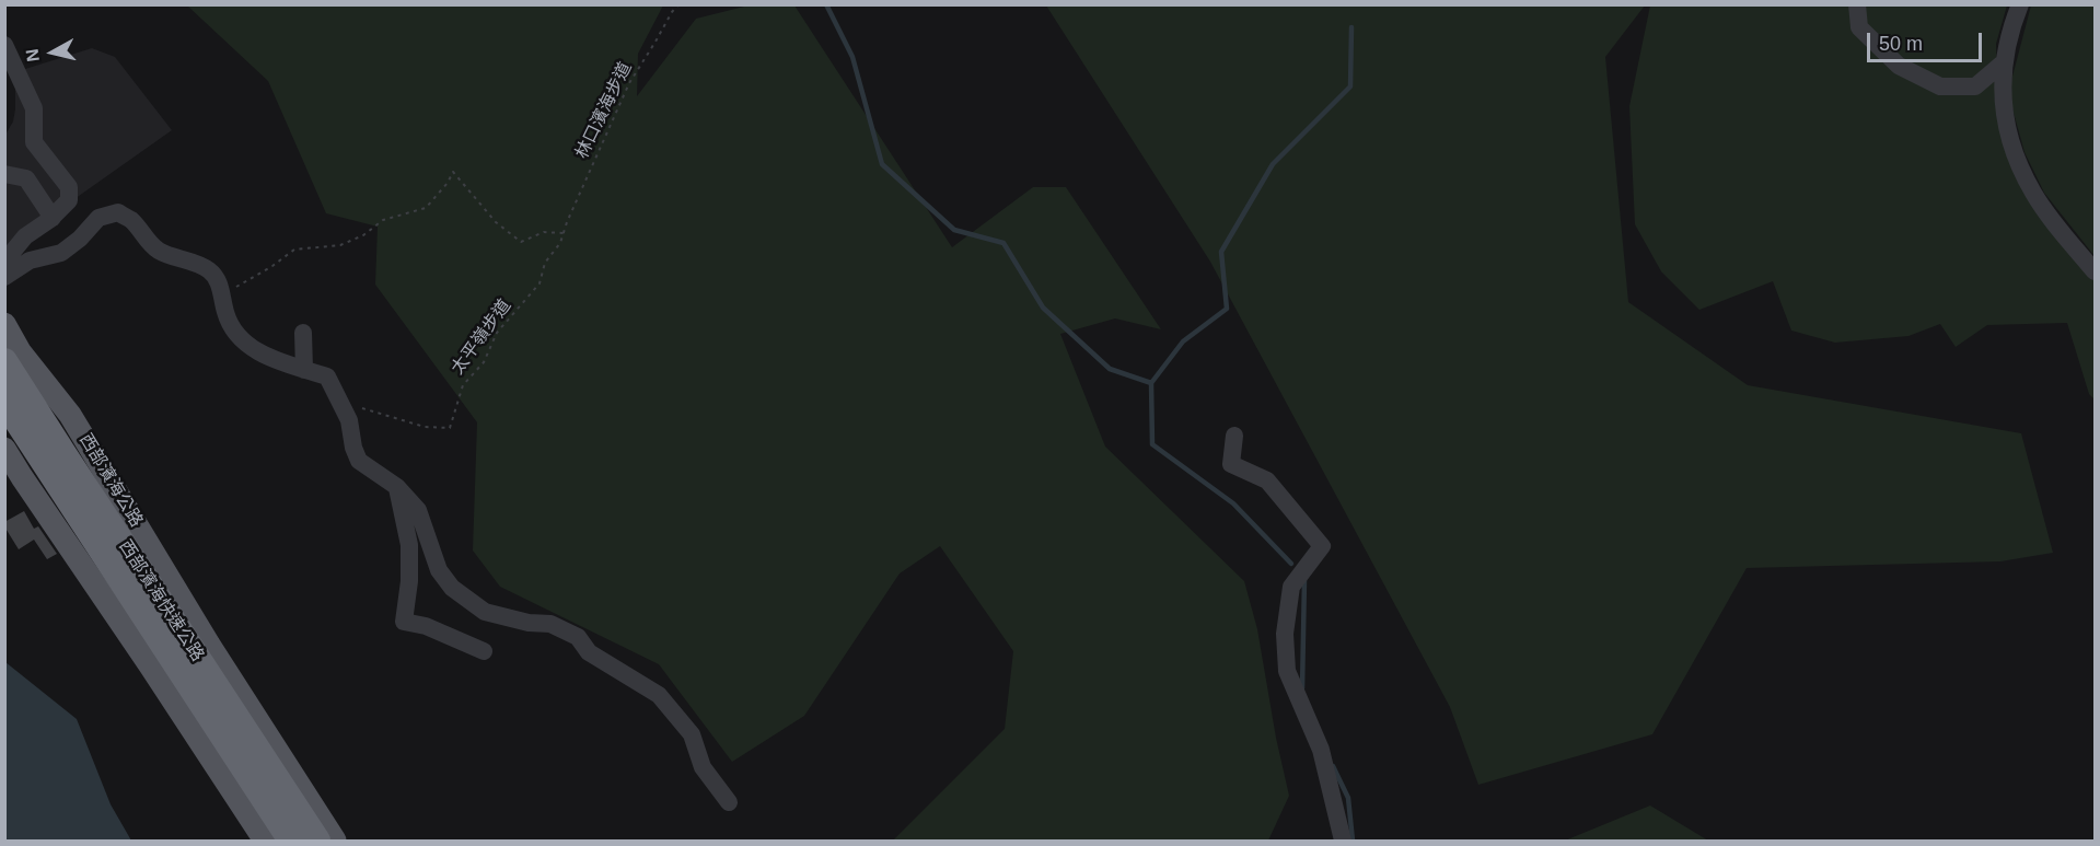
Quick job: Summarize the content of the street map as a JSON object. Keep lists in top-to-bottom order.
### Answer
{
  "streets": {
    "highway": ["西部濱海快速公路"],
    "main road": ["西部濱海公路"],
    "path": ["林口濱海步道", "太平嶺步道"]
  },
  "crossings": [
    ["林口濱海步道", "太平嶺步道"],
    ["西部濱海公路", "西部濱海快速公路"]
  ],
  "scale_bar": "50 m",
  "north": "left"
}
